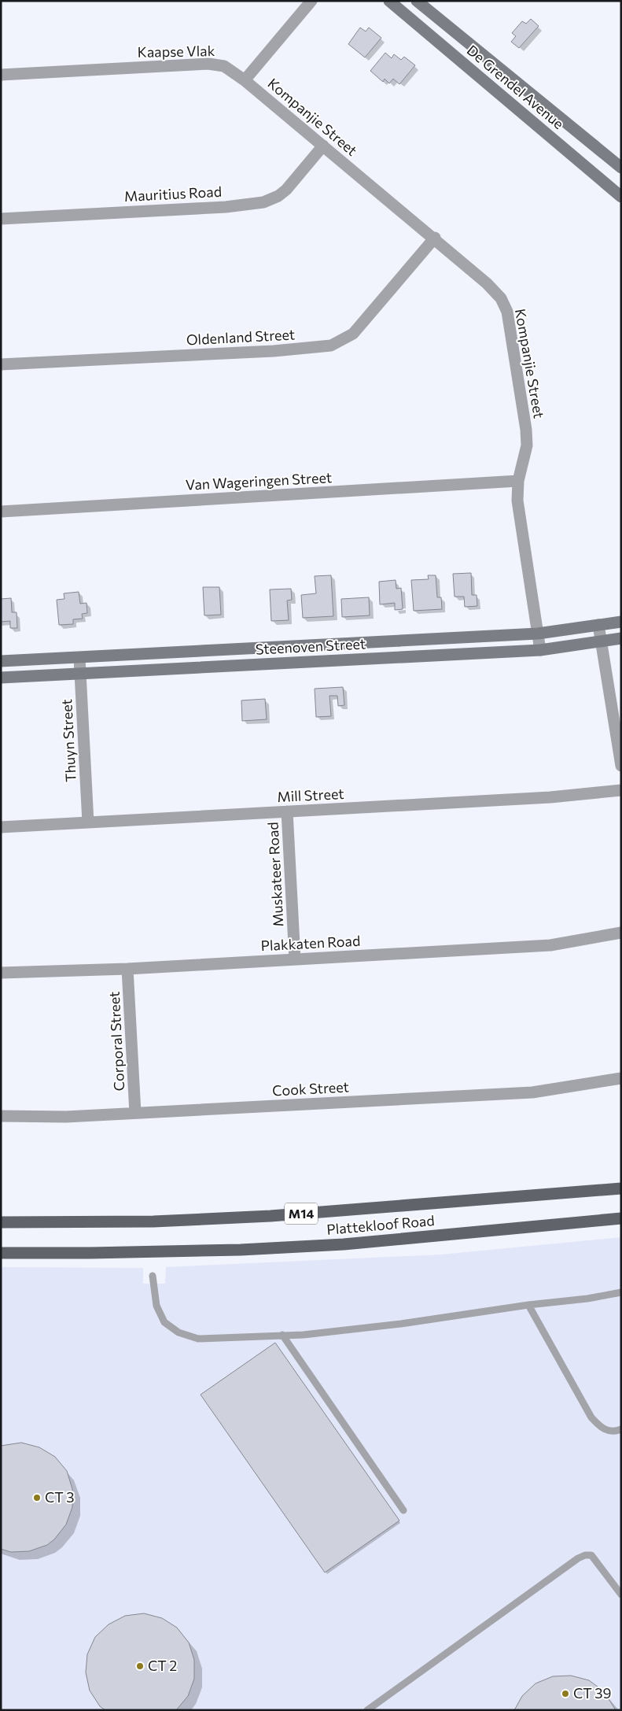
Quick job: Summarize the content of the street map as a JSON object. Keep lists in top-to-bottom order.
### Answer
{
  "streets": {
    "main road": ["M14", "Plattekloof Road"],
    "street": [
      "Kaapse Vlak",
      "De Grendel Avenue",
      "Kompanjie Street",
      "Mauritius Road",
      "Oldenland Street",
      "Van Wageringen Street",
      "Steenoven Street",
      "Thuyn Street",
      "Mill Street",
      "Muskateer Road",
      "Plakkaten Road",
      "Corporal Street",
      "Cook Street"
    ]
  },
  "crossings": [
    ["Kaapse Vlak", "Kompanjie Street"],
    ["Kompanjie Street", "Mauritius Road"],
    ["Kompanjie Street", "Oldenland Street"],
    ["Kompanjie Street", "Van Wageringen Street"],
    ["Kompanjie Street", "Steenoven Street"],
    ["Steenoven Street", "Thuyn Street"],
    ["Thuyn Street", "Mill Street"],
    ["Mill Street", "Muskateer Road"],
    ["Muskateer Road", "Plakkaten Road"],
    ["Plakkaten Road", "Corporal Street"],
    ["Corporal Street", "Cook Street"]
  ],
  "places": ["CT 3", "CT 2", "CT 39"]
}
